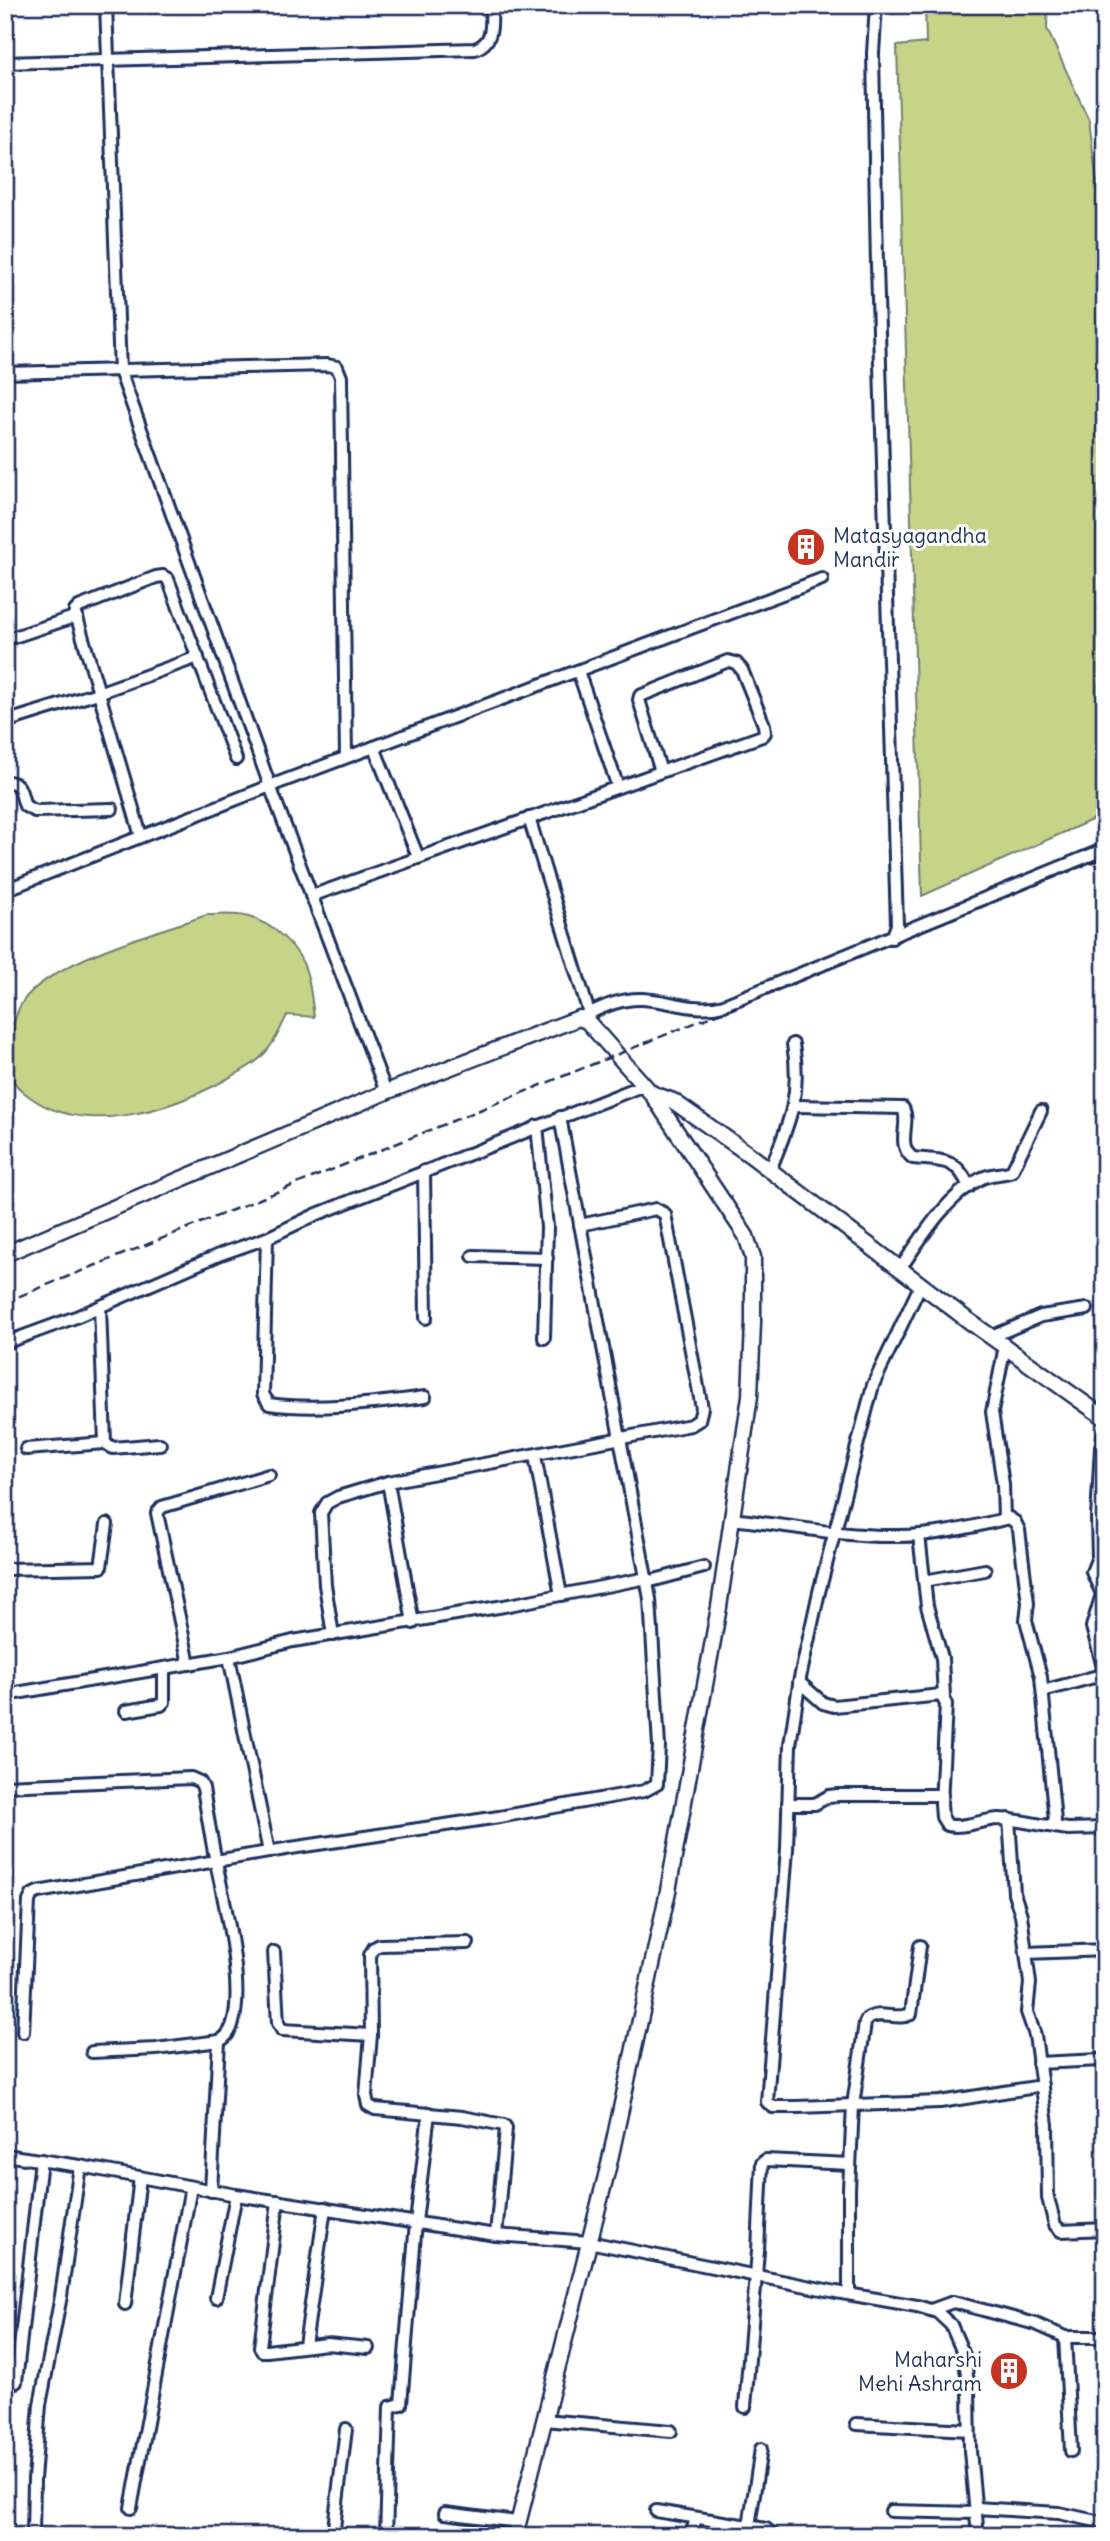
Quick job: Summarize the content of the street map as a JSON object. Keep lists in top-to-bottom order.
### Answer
{
  "places": {
    "building": ["Matasyagandha Mandir", "Maharshi Mehi Ashram"]
  }
}
